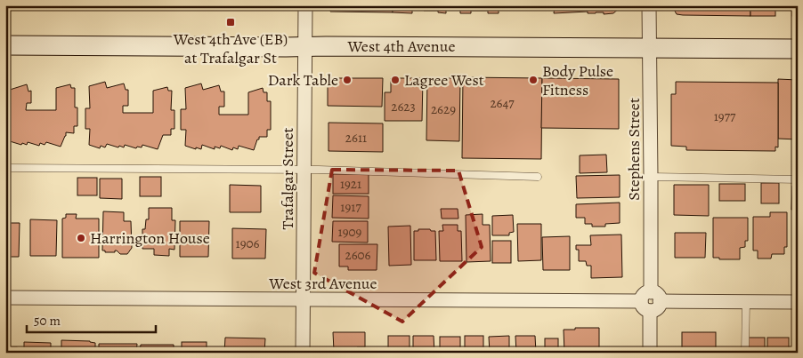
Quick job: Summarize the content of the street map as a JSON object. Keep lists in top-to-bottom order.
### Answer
{
  "streets": {
    "main road": ["West 4th Avenue"],
    "street": ["Stephens Street", "Trafalgar Street", "West 3rd Avenue"]
  },
  "crossings": [
    ["West 4th Avenue", "Stephens Street"],
    ["West 4th Avenue", "Trafalgar Street"],
    ["Stephens Street", "West 3rd Avenue"],
    ["Trafalgar Street", "West 3rd Avenue"]
  ],
  "places": {
    "transit": ["West 4th Ave (EB) at Trafalgar St"],
    "other": [
      "Dark Table",
      "Lagree West",
      "Body Pulse Fitness",
      "Harrington House"
    ]
  },
  "house_numbers": [
    "2647",
    "2623",
    "2629",
    "1977",
    "2611",
    "1921",
    "1917",
    "1909",
    "1906",
    "2606"
  ],
  "scale_bar": "50 m"
}
